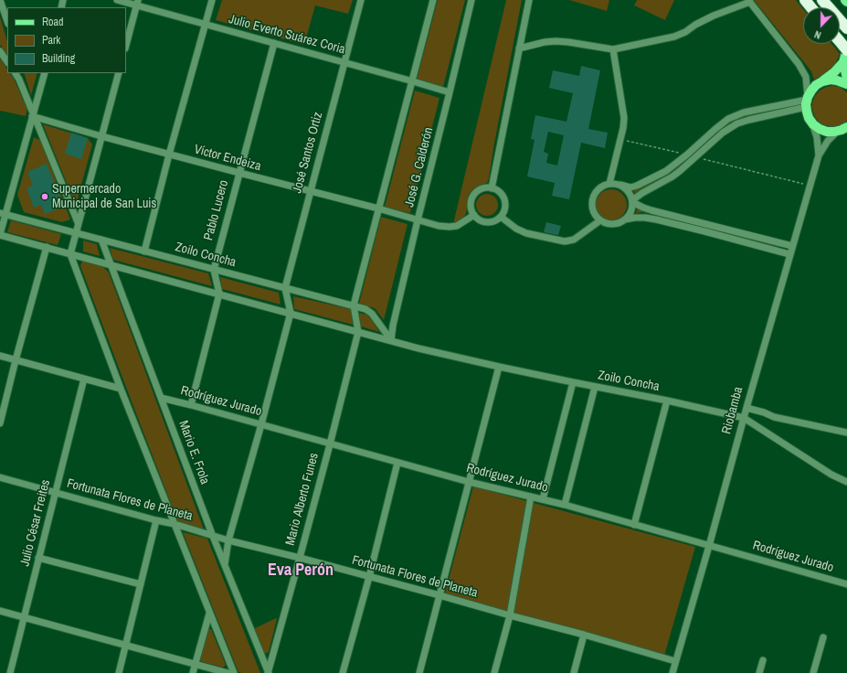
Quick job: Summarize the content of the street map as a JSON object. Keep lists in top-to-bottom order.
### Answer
{
  "streets": {
    "street": [
      "Julio Everto Suárez Coria",
      "José Santos Ortiz",
      "Víctor Endeiza",
      "José G. Calderón",
      "Pablo Lucero",
      "Zoilo Concha",
      "Rodríguez Jurado",
      "Riobamba",
      "Mario E. Frola",
      "Mario Alberto Funes",
      "Fortunata Flores de Planeta",
      "Julio César Freites"
    ]
  },
  "crossings": [
    ["Julio Everto Suárez Coria", "José Santos Ortiz"],
    ["Julio Everto Suárez Coria", "José G. Calderón"],
    ["Julio Everto Suárez Coria", "Pablo Lucero"],
    ["José Santos Ortiz", "Víctor Endeiza"],
    ["José Santos Ortiz", "Zoilo Concha"],
    ["Víctor Endeiza", "José G. Calderón"],
    ["Víctor Endeiza", "Pablo Lucero"],
    ["José G. Calderón", "Zoilo Concha"],
    ["Pablo Lucero", "Zoilo Concha"],
    ["Pablo Lucero", "Rodríguez Jurado"],
    ["Zoilo Concha", "Riobamba"],
    ["Zoilo Concha", "Mario E. Frola"],
    ["Zoilo Concha", "Mario Alberto Funes"],
    ["Rodríguez Jurado", "Riobamba"],
    ["Rodríguez Jurado", "Mario E. Frola"],
    ["Rodríguez Jurado", "Mario Alberto Funes"],
    ["Riobamba", "Fortunata Flores de Planeta"],
    ["Mario E. Frola", "Mario Alberto Funes"],
    ["Mario E. Frola", "Fortunata Flores de Planeta"],
    ["Mario Alberto Funes", "Fortunata Flores de Planeta"],
    ["Fortunata Flores de Planeta", "Julio César Freites"]
  ],
  "districts": ["Eva Perón"],
  "places": ["Supermercado Municipal de San Luis"],
  "legend": ["Road", "Park", "Building"],
  "north": "bottom"
}
